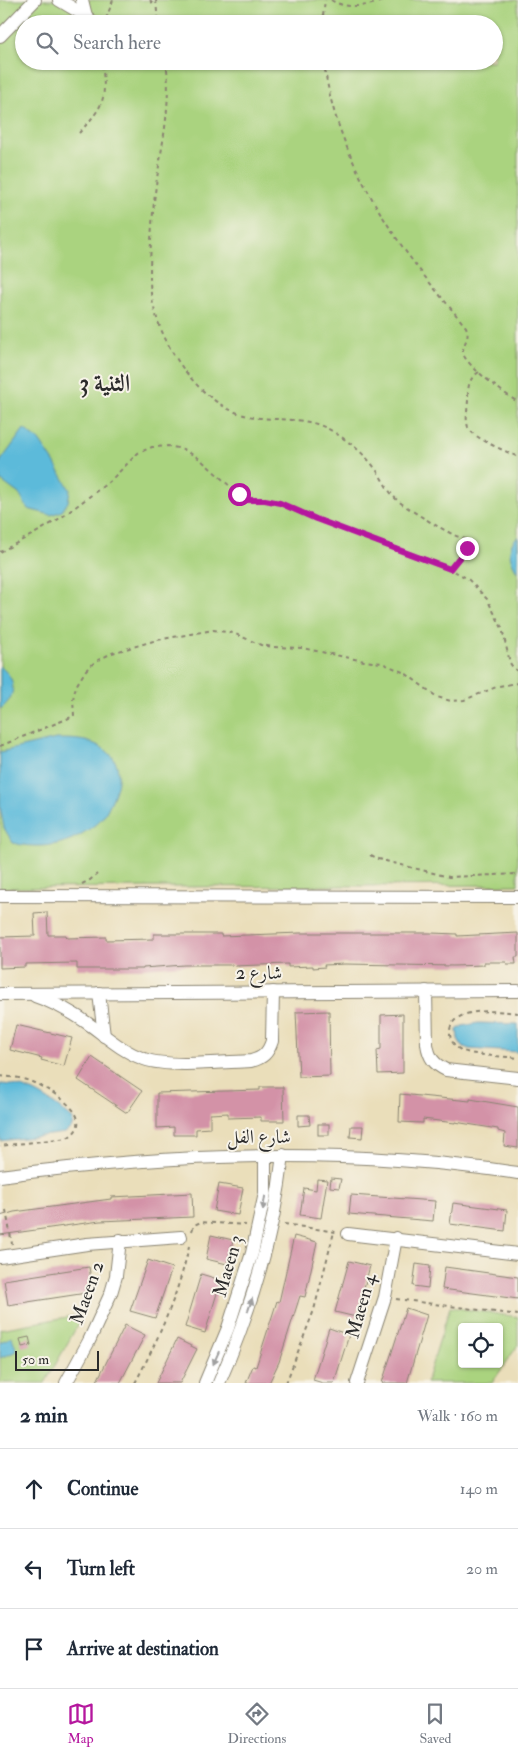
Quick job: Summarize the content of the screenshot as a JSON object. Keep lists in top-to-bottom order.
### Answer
{
  "streets": {
    "street": [
      "شارع 2",
      "شارع الفل",
      "Maeen 3",
      "Maeen 2",
      "Maeen 4"
    ]
  },
  "crossings": [
    ["شارع الفل", "Maeen 3"]
  ],
  "districts": ["الثنية 3"],
  "scale_bar": "50 m",
  "page": {
    "search": "Search here",
    "scale": "50 m",
    "heading": ["2 min", "Walk · 160 m"],
    "list": [
      ["Continue", "140 m"],
      ["Turn left", "20 m"],
      "Arrive at destination"
    ],
    "nav": ["Map", "Directions", "Saved"]
  }
}
